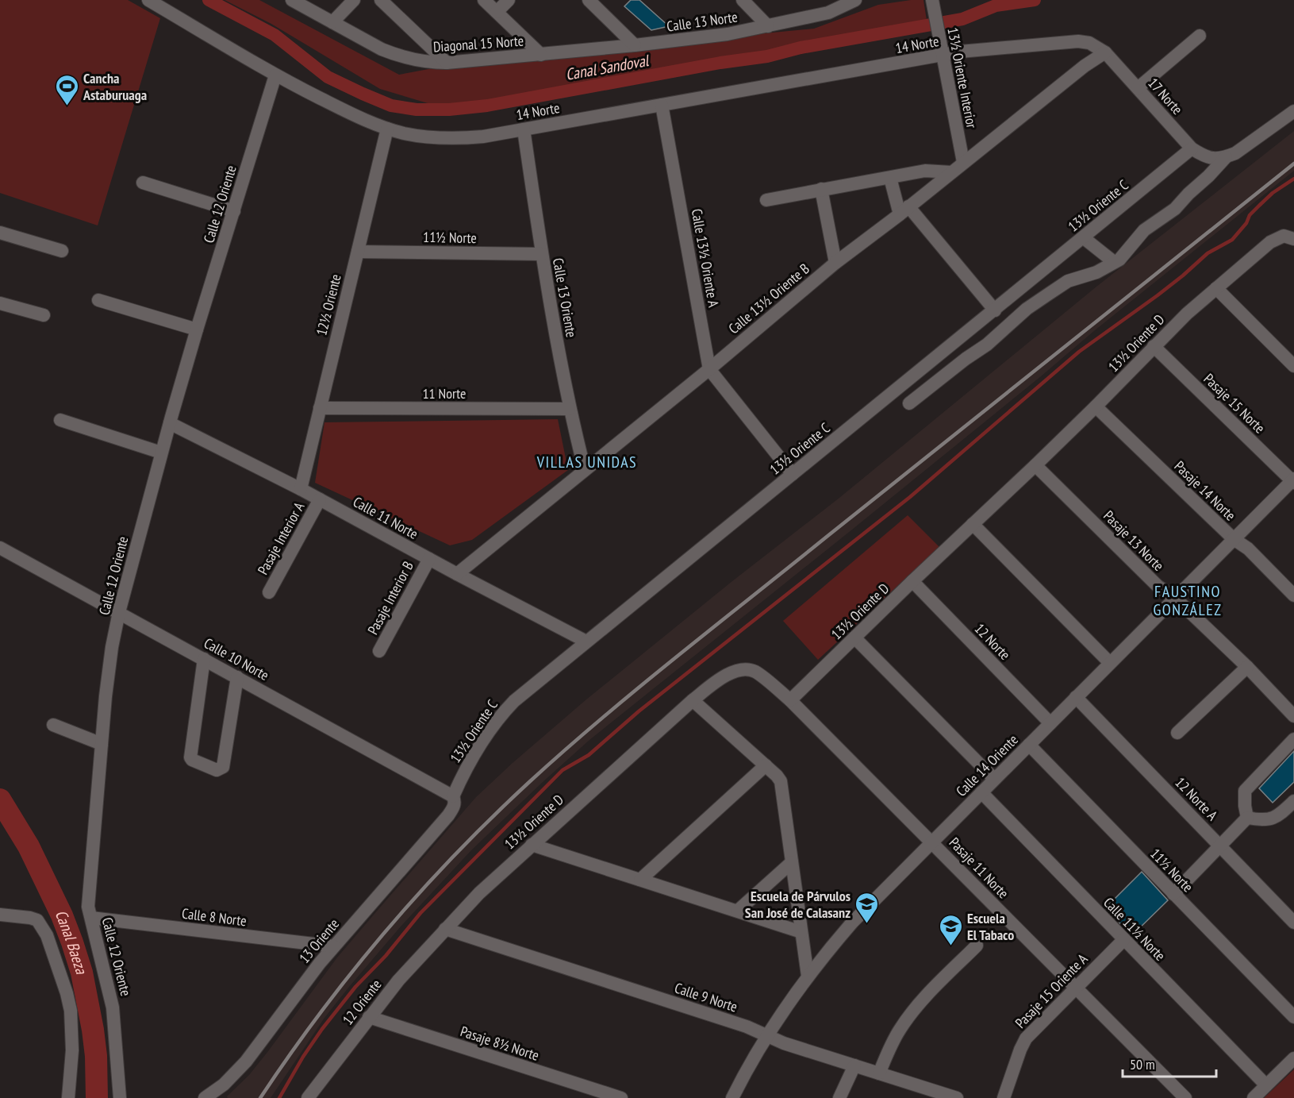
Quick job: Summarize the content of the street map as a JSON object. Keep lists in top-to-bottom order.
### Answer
{
  "streets": {
    "street": [
      "Calle 13 Norte",
      "Diagonal 15 Norte",
      "14 Norte",
      "13½ Oriente Interior",
      "17 Norte",
      "Calle 12 Oriente",
      "13½ Oriente C",
      "11½ Norte",
      "Calle 13½ Oriente A",
      "Calle 13 Oriente",
      "Calle 13½ Oriente B",
      "12½ Oriente",
      "13½ Oriente D",
      "11 Norte",
      "Pasaje 15 Norte",
      "Pasaje 14 Norte",
      "Calle 11 Norte",
      "Pasaje Interior A",
      "Pasaje 13 Norte",
      "Pasaje Interior B",
      "12 Norte",
      "Calle 10 Norte",
      "Calle 14 Oriente",
      "12 Norte A",
      "Pasaje 11 Norte",
      "Calle 8 Norte",
      "Calle 11½ Norte",
      "13 Oriente",
      "Pasaje 15 Oriente A",
      "Calle 9 Norte",
      "12 Oriente",
      "Pasaje 8½ Norte"
    ]
  },
  "crossings": [
    ["Calle 13 Norte", "Diagonal 15 Norte"],
    ["14 Norte", "13½ Oriente Interior"],
    ["14 Norte", "17 Norte"],
    ["14 Norte", "Calle 12 Oriente"],
    ["14 Norte", "Calle 13½ Oriente A"],
    ["14 Norte", "Calle 13 Oriente"],
    ["14 Norte", "Calle 13½ Oriente B"],
    ["14 Norte", "12½ Oriente"],
    ["13½ Oriente Interior", "Calle 13½ Oriente B"],
    ["17 Norte", "13½ Oriente C"],
    ["17 Norte", "Calle 13½ Oriente B"],
    ["Calle 12 Oriente", "Calle 11 Norte"],
    ["Calle 12 Oriente", "Calle 10 Norte"],
    ["Calle 12 Oriente", "Calle 8 Norte"],
    ["13½ Oriente C", "Calle 13½ Oriente A"],
    ["13½ Oriente C", "Calle 11 Norte"],
    ["13½ Oriente C", "Calle 10 Norte"],
    ["13½ Oriente C", "13 Oriente"],
    ["11½ Norte", "Calle 13 Oriente"],
    ["11½ Norte", "12½ Oriente"],
    ["11½ Norte", "Calle 14 Oriente"],
    ["Calle 13½ Oriente A", "Calle 13½ Oriente B"],
    ["Calle 13 Oriente", "Calle 13½ Oriente B"],
    ["Calle 13 Oriente", "11 Norte"],
    ["Calle 13½ Oriente B", "Calle 11 Norte"],
    ["12½ Oriente", "11 Norte"],
    ["12½ Oriente", "Calle 11 Norte"],
    ["13½ Oriente D", "Pasaje 15 Norte"],
    ["13½ Oriente D", "Pasaje 14 Norte"],
    ["13½ Oriente D", "Pasaje 13 Norte"],
    ["13½ Oriente D", "12 Norte"],
    ["13½ Oriente D", "Pasaje 11 Norte"],
    ["13½ Oriente D", "Calle 9 Norte"],
    ["13½ Oriente D", "12 Oriente"],
    ["Pasaje 15 Norte", "Calle 14 Oriente"],
    ["Pasaje 14 Norte", "Calle 14 Oriente"],
    ["Calle 11 Norte", "Pasaje Interior A"],
    ["Calle 11 Norte", "Pasaje Interior B"],
    ["Pasaje 13 Norte", "Calle 14 Oriente"],
    ["12 Norte", "Calle 14 Oriente"],
    ["Calle 10 Norte", "13 Oriente"],
    ["Calle 14 Oriente", "12 Norte A"],
    ["Calle 14 Oriente", "Pasaje 11 Norte"],
    ["Calle 14 Oriente", "Calle 11½ Norte"],
    ["Calle 14 Oriente", "Calle 9 Norte"],
    ["Pasaje 11 Norte", "Pasaje 15 Oriente A"],
    ["Calle 8 Norte", "13 Oriente"],
    ["Calle 11½ Norte", "Pasaje 15 Oriente A"],
    ["Calle 9 Norte", "12 Oriente"],
    ["12 Oriente", "Pasaje 8½ Norte"]
  ],
  "districts": ["VILLAS UNIDAS", "FAUSTINO GONZÁLEZ"],
  "water": ["Canal Sandoval", "Canal Baeza"],
  "places": {
    "sports": ["Cancha Astaburuaga"],
    "school or university": ["Escuela de Párvulos San José de Calasanz", "Escuela El Tabaco"]
  },
  "scale_bar": "50 m"
}
